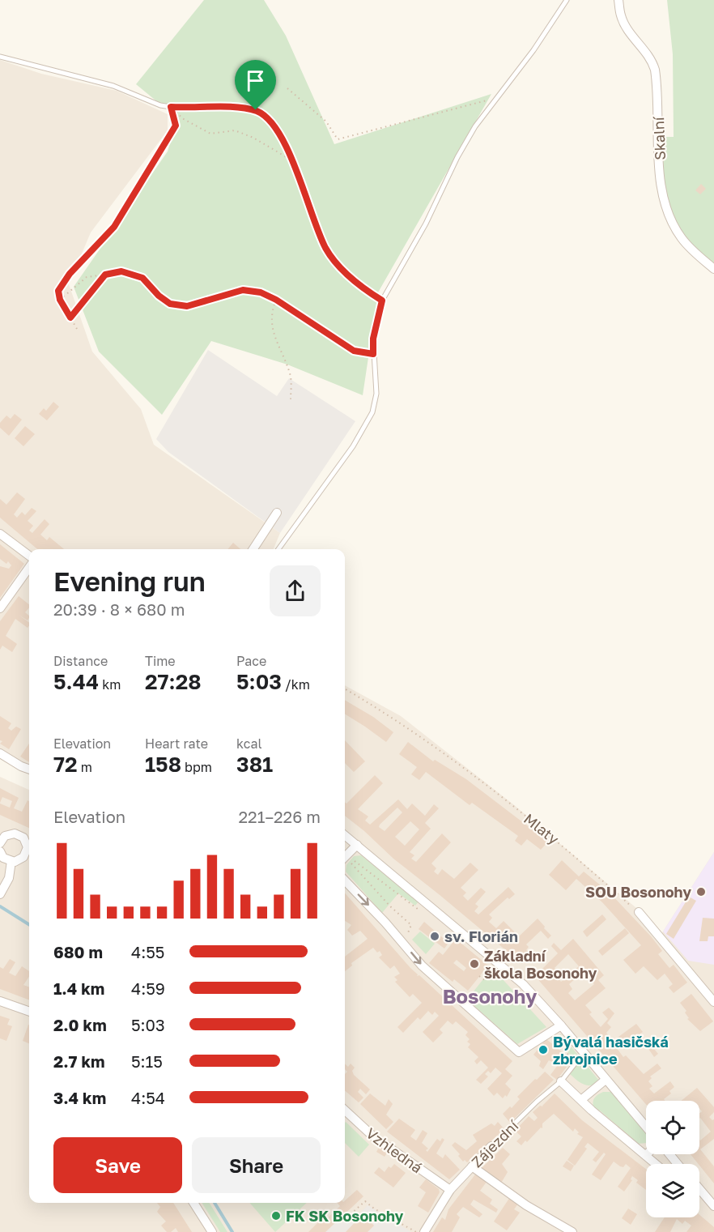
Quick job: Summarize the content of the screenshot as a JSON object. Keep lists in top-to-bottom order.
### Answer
{
  "streets": {
    "street": ["Skalní", "Zájezdní", "Vzhledná"],
    "path": ["Mlaty"]
  },
  "crossings": [
    ["Zájezdní", "Vzhledná"]
  ],
  "districts": ["Bosonohy"],
  "places": [
    "SOU Bosonohy",
    "sv. Florián",
    "Základní škola Bosonohy",
    "Bývalá hasičská zbrojnice",
    "FK SK Bosonohy"
  ],
  "page": {
    "heading": ["Evening run", "20:39 · 8 × 680 m"],
    "stats": [
      ["Distance", "5.44 km"],
      ["Time", "27:28"],
      ["Pace", "5:03 /km"],
      ["Elevation", "72 m"],
      ["Heart rate", "158 bpm"],
      ["kcal", "381"]
    ],
    "chart": ["Elevation", "221–226 m"],
    "list": [
      {
        "name": "680 m",
        "note": "4:55"
      },
      {
        "name": "1.4 km",
        "note": "4:59"
      },
      {
        "name": "2.0 km",
        "note": "5:03"
      },
      {
        "name": "2.7 km",
        "note": "5:15"
      },
      {
        "name": "3.4 km",
        "note": "4:54"
      }
    ],
    "buttons": ["Save", "Share"]
  }
}
